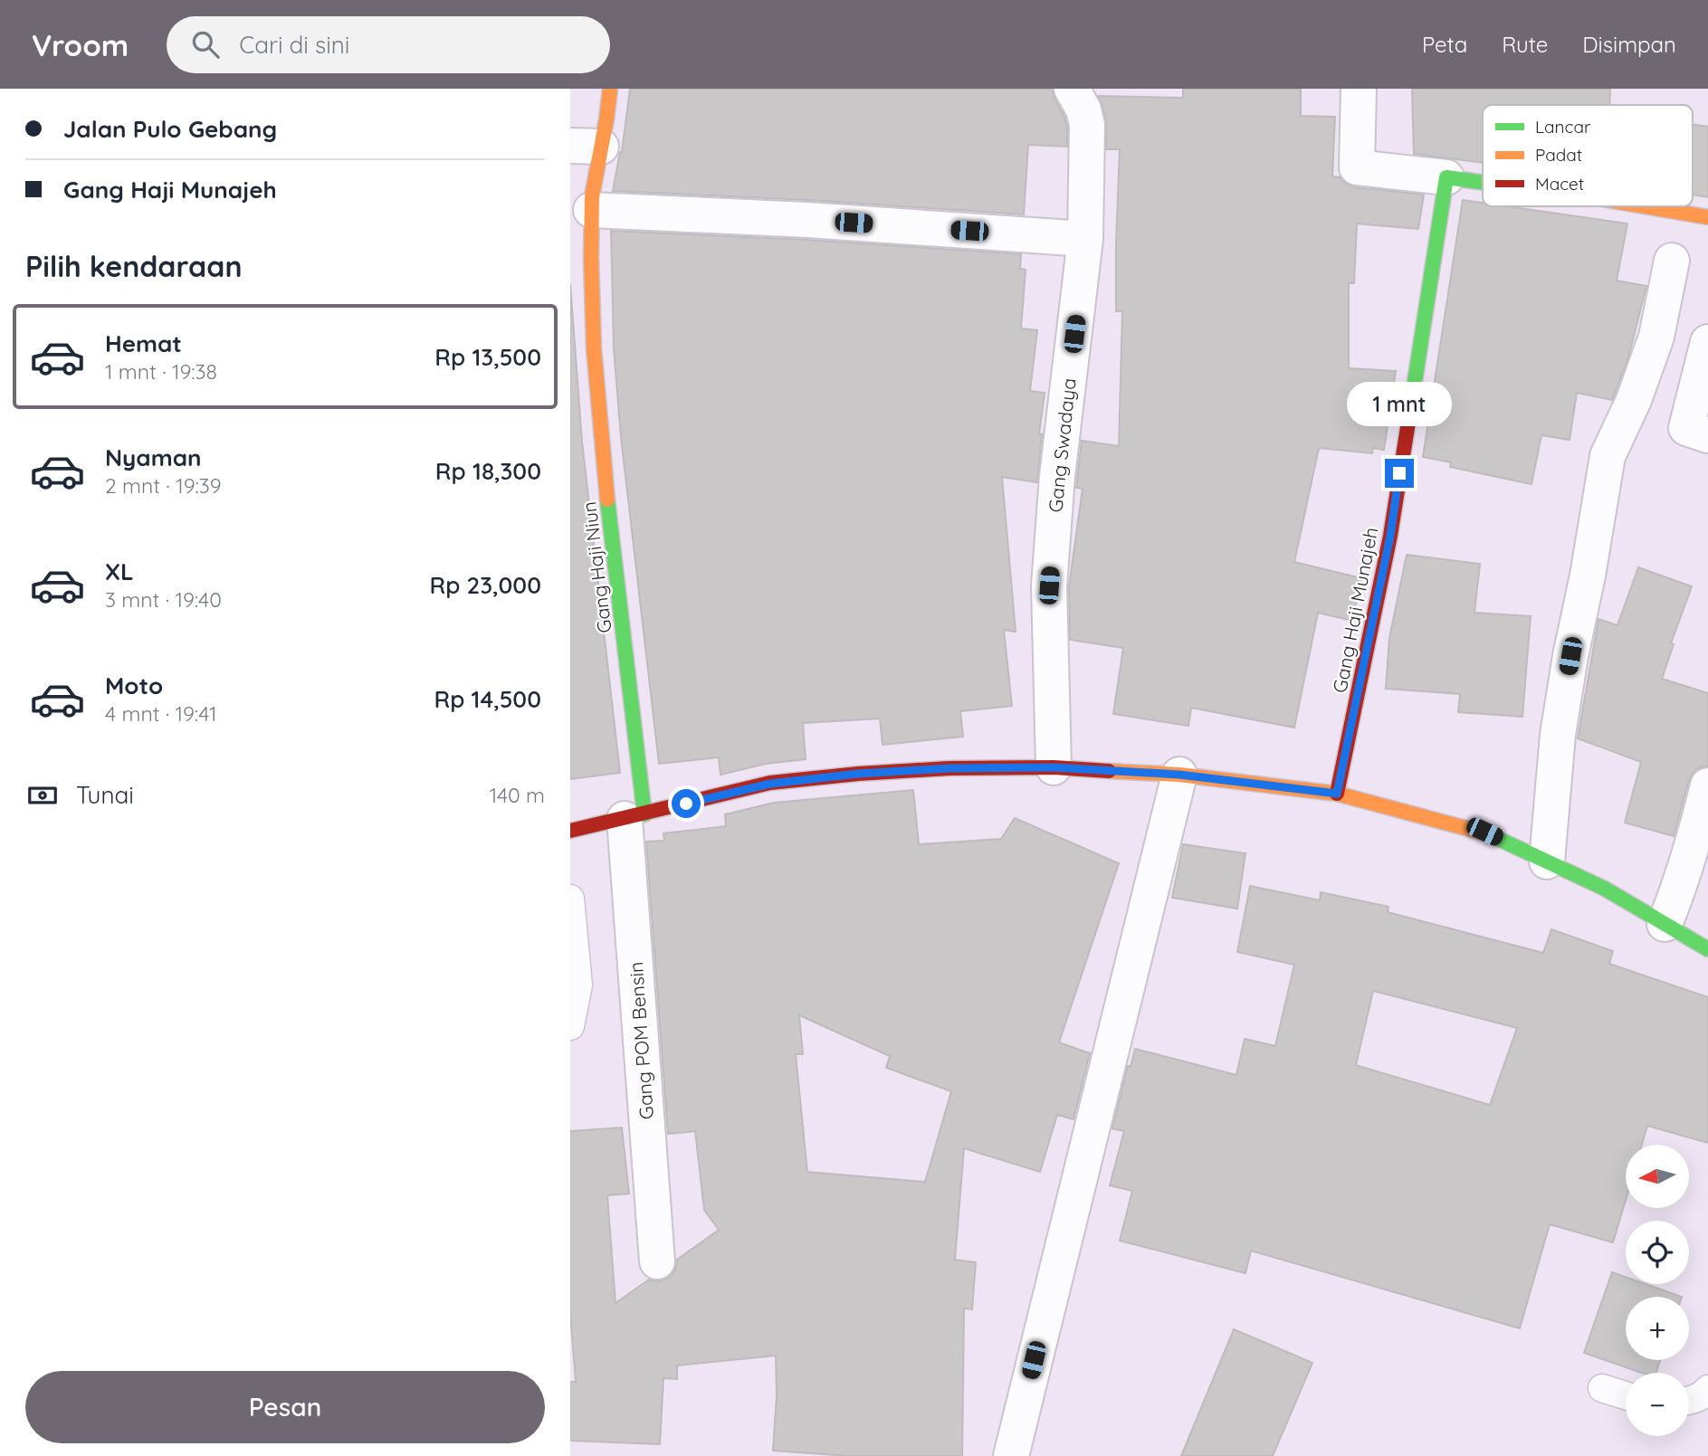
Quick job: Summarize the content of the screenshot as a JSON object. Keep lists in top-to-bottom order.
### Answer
{
  "streets": {
    "street": [
      "Gang Swadaya",
      "Gang Haji Niun",
      "Gang Haji Munajeh",
      "Gang POM Bensin"
    ]
  },
  "crossings": [
    ["Gang Haji Niun", "Gang POM Bensin"]
  ],
  "legend": ["Lancar", "Padat", "Macet"],
  "north": "left",
  "page": {
    "header": "Vroom",
    "search": "Cari di sini",
    "nav": ["Peta", "Rute", "Disimpan"],
    "banner": ["Jalan Pulo Gebang", "Gang Haji Munajeh"],
    "heading": "Pilih kendaraan",
    "list": [
      {
        "name": "Hemat",
        "note": "1 mnt · 19:38",
        "value": "Rp 13,500"
      },
      {
        "name": "Nyaman",
        "note": "2 mnt · 19:39",
        "value": "Rp 18,300"
      },
      {
        "name": "XL",
        "note": "3 mnt · 19:40",
        "value": "Rp 23,000"
      },
      {
        "name": "Moto",
        "note": "4 mnt · 19:41",
        "value": "Rp 14,500"
      }
    ],
    "bubble": "1 mnt",
    "pay": ["Tunai", "140 m"],
    "map_buttons": ["+", "−"],
    "buttons": "Pesan"
  }
}
